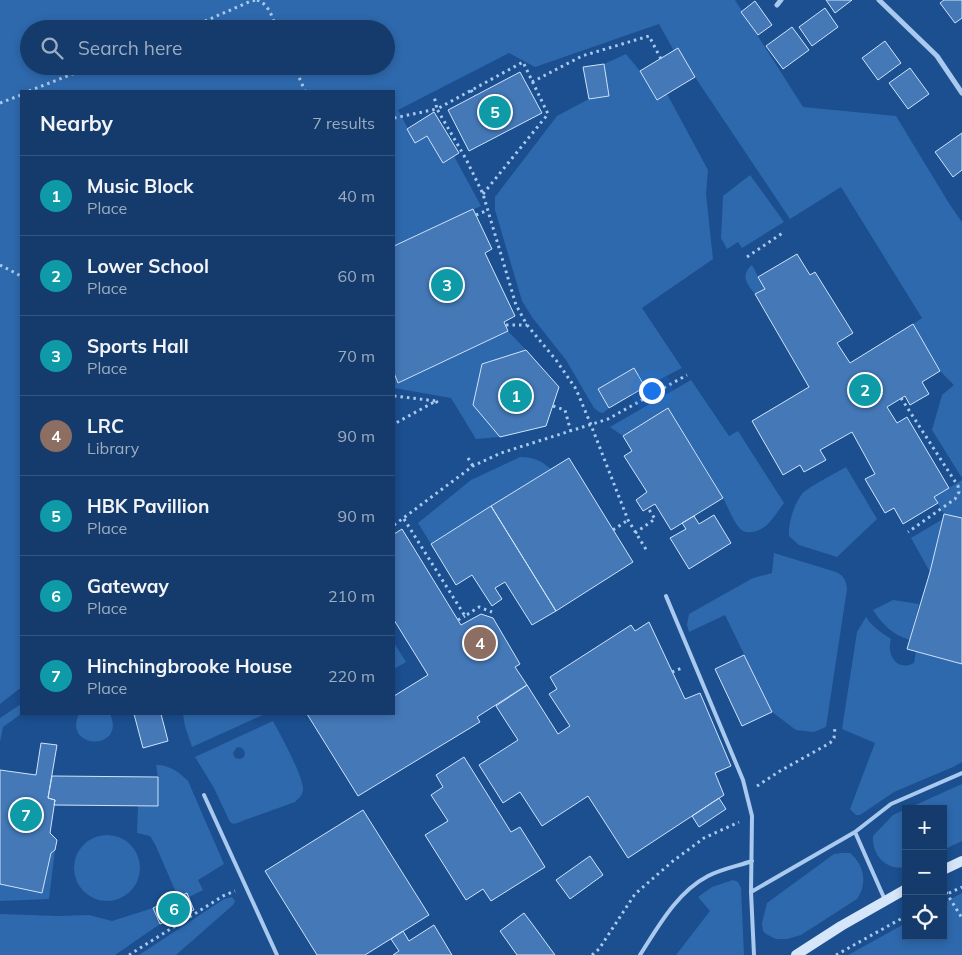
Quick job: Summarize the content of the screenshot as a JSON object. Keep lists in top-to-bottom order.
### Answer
{
  "page": {
    "search": "Search here",
    "heading": ["Nearby", "7 results"],
    "pins": [
      "5",
      "3",
      "2",
      "1",
      "4",
      "7",
      "6"
    ],
    "list": [
      {
        "mark": "1",
        "name": "Music Block",
        "note": "Place",
        "value": "40 m"
      },
      {
        "mark": "2",
        "name": "Lower School",
        "note": "Place",
        "value": "60 m"
      },
      {
        "mark": "3",
        "name": "Sports Hall",
        "note": "Place",
        "value": "70 m"
      },
      {
        "mark": "4",
        "name": "LRC",
        "note": "Library",
        "value": "90 m"
      },
      {
        "mark": "5",
        "name": "HBK Pavillion",
        "note": "Place",
        "value": "90 m"
      },
      {
        "mark": "6",
        "name": "Gateway",
        "note": "Place",
        "value": "210 m"
      },
      {
        "mark": "7",
        "name": "Hinchingbrooke House",
        "note": "Place",
        "value": "220 m"
      }
    ],
    "map_buttons": ["+", "−"]
  }
}
